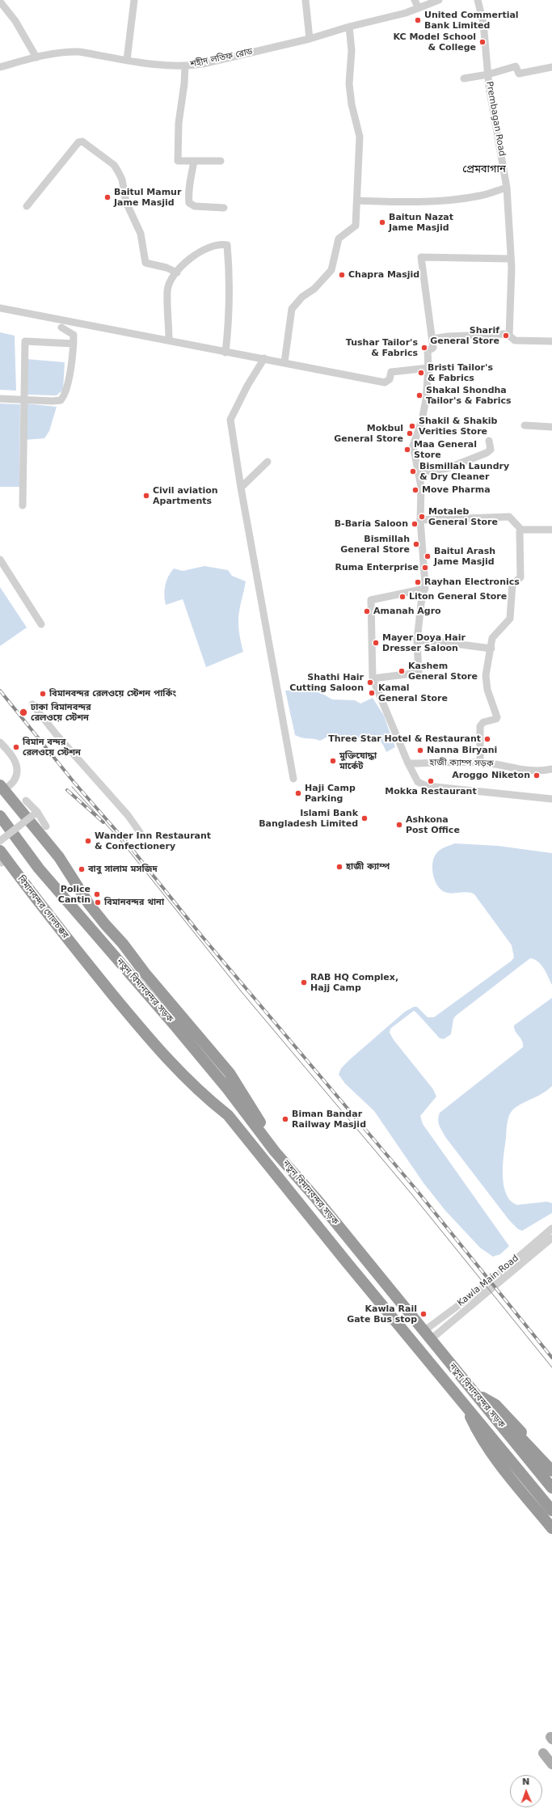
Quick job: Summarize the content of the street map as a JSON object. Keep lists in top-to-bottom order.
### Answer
{
  "streets": {
    "highway": ["বিমানবন্দর গোলচক্কর", "নতুন বিমানবন্দর সড়ক"],
    "street": [
      "শহীদ লতিফ রোড",
      "Prembagan Road",
      "হাজী ক্যাম্প সড়ক",
      "Kawla Main Road"
    ]
  },
  "crossings": [
    ["বিমানবন্দর গোলচক্কর", "নতুন বিমানবন্দর সড়ক"],
    ["নতুন বিমানবন্দর সড়ক", "Kawla Main Road"]
  ],
  "districts": ["প্রেমবাগান"],
  "places": [
    "United Commertial Bank Limited",
    "KC Model School & College",
    "Baitul Mamur Jame Masjid",
    "Baitun Nazat Jame Masjid",
    "Chapra Masjid",
    "Sharif General Store",
    "Tushar Tailor's & Fabrics",
    "Bristi Tailor's & Fabrics",
    "Shakal Shondha Tailor's & Fabrics",
    "Shakil & Shakib Verities Store",
    "Mokbul General Store",
    "Maa General Store",
    "Bismillah Laundry & Dry Cleaner",
    "Move Pharma",
    "Civil aviation Apartments",
    "Motaleb General Store",
    "B-Baria Saloon",
    "Bismillah General Store",
    "Baitul Arash Jame Masjid",
    "Ruma Enterprise",
    "Rayhan Electronics",
    "Liton General Store",
    "Amanah Agro",
    "Mayer Doya Hair Dresser Saloon",
    "Kashem General Store",
    "Shathi Hair Cutting Saloon",
    "Kamal General Store",
    "বিমানবন্দর রেলওয়ে স্টেশন পার্কিং",
    "ঢাকা বিমানবন্দর রেলওয়ে স্টেশন",
    "Three Star Hotel & Restaurant",
    "বিমান বন্দর রেলওয়ে স্টেশন",
    "Nanna Biryani",
    "মুক্তিযোদ্ধা মার্কেট",
    "Aroggo Niketon",
    "Mokka Restaurant",
    "Haji Camp Parking",
    "Islami Bank Bangladesh Limited",
    "Ashkona Post Office",
    "Wander Inn Restaurant & Confectionery",
    "হাজী ক্যাম্প",
    "বাবু সালাম মসজিদ",
    "Police Cantin",
    "বিমানবন্দর থানা",
    "RAB HQ Complex, Hajj Camp",
    "Biman Bandar Railway Masjid",
    "Kawla Rail Gate Bus stop"
  ],
  "north": "top"
}
